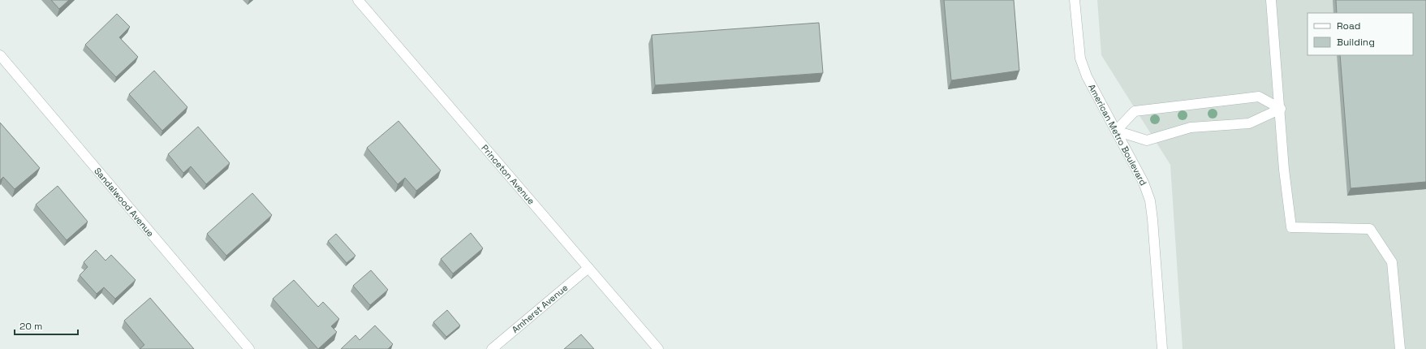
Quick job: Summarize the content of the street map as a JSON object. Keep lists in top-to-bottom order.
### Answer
{
  "streets": {
    "street": [
      "American Metro Boulevard",
      "Princeton Avenue",
      "Sandalwood Avenue",
      "Amherst Avenue"
    ]
  },
  "crossings": [
    ["Princeton Avenue", "Amherst Avenue"]
  ],
  "legend": ["Road", "Building"],
  "scale_bar": "20 m"
}
